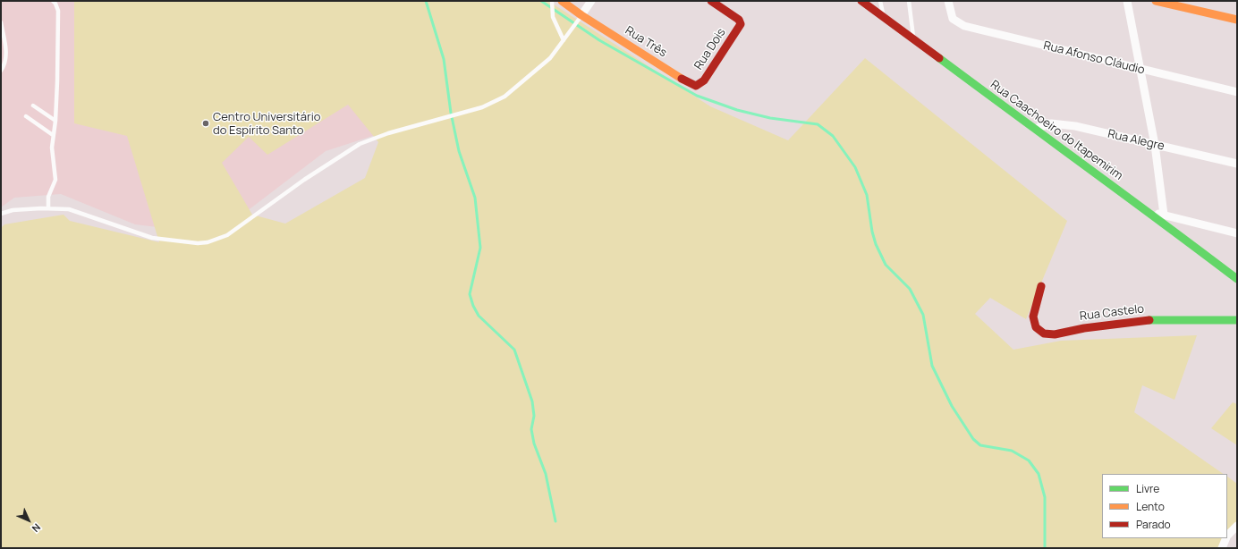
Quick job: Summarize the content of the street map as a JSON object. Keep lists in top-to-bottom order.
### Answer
{
  "streets": {
    "street": [
      "Rua Três",
      "Rua Dois",
      "Rua Afonso Cláudio",
      "Rua Caachoeiro do Itapemirim",
      "Rua Alegre",
      "Rua Castelo"
    ]
  },
  "crossings": [
    ["Rua Três", "Rua Dois"],
    ["Rua Caachoeiro do Itapemirim", "Rua Alegre"]
  ],
  "places": ["Centro Universitário do Espírito Santo"],
  "legend": ["Livre", "Lento", "Parado"],
  "north": "bottom right"
}
